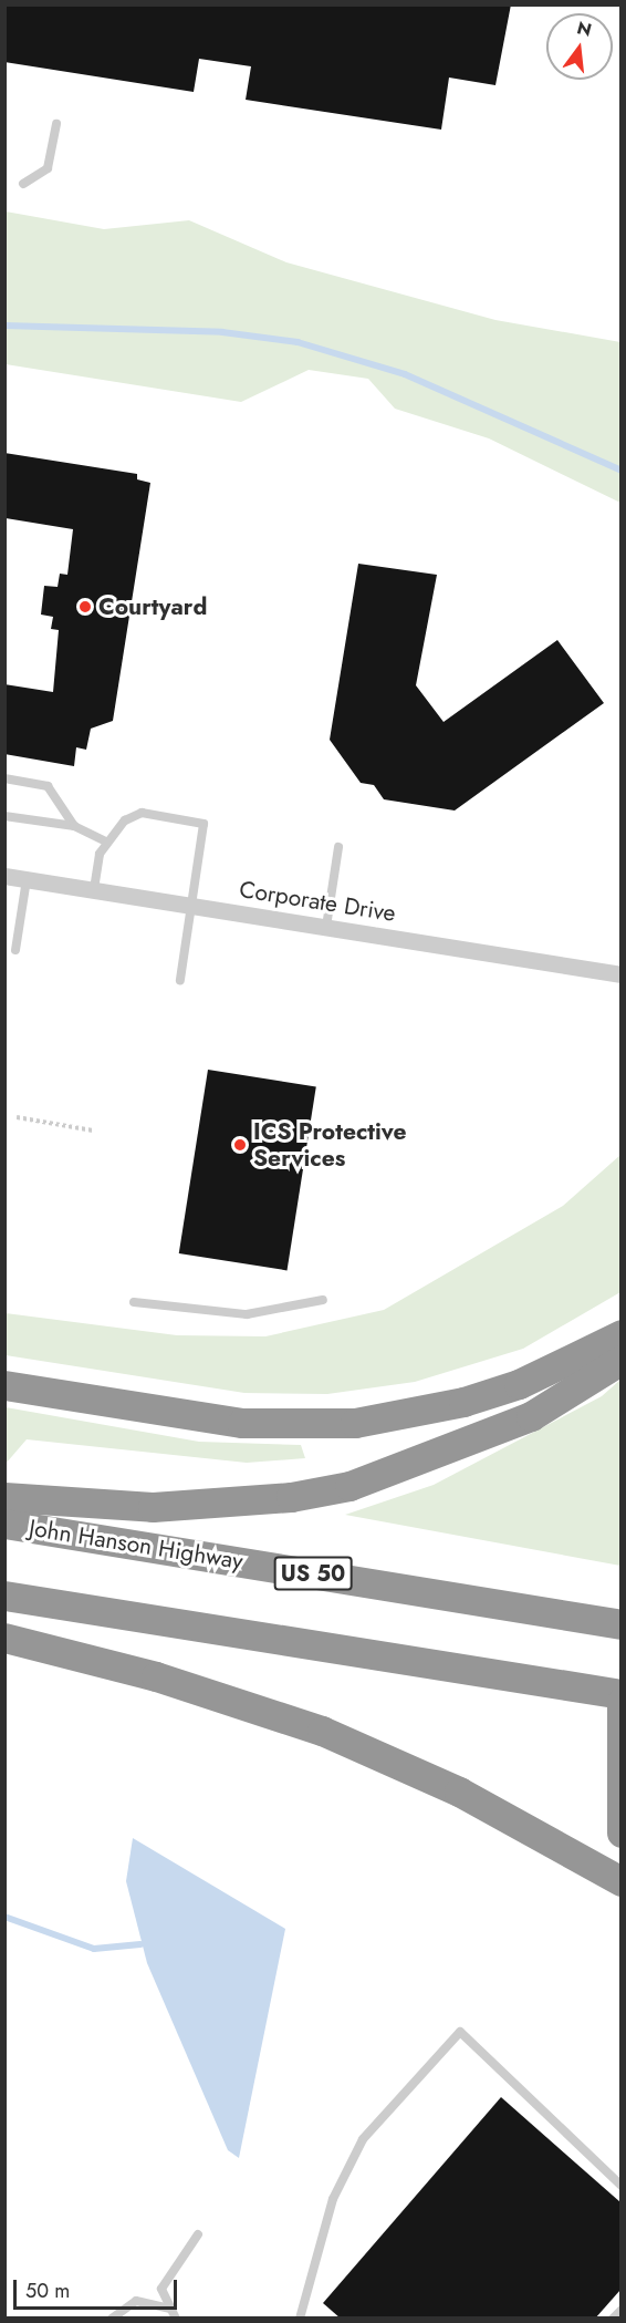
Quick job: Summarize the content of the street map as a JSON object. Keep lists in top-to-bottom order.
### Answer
{
  "streets": {
    "highway": ["John Hanson Highway", "US 50"],
    "street": ["Corporate Drive"]
  },
  "places": ["Courtyard", "ICS Protective Services"],
  "scale_bar": "50 m",
  "north": "top"
}
